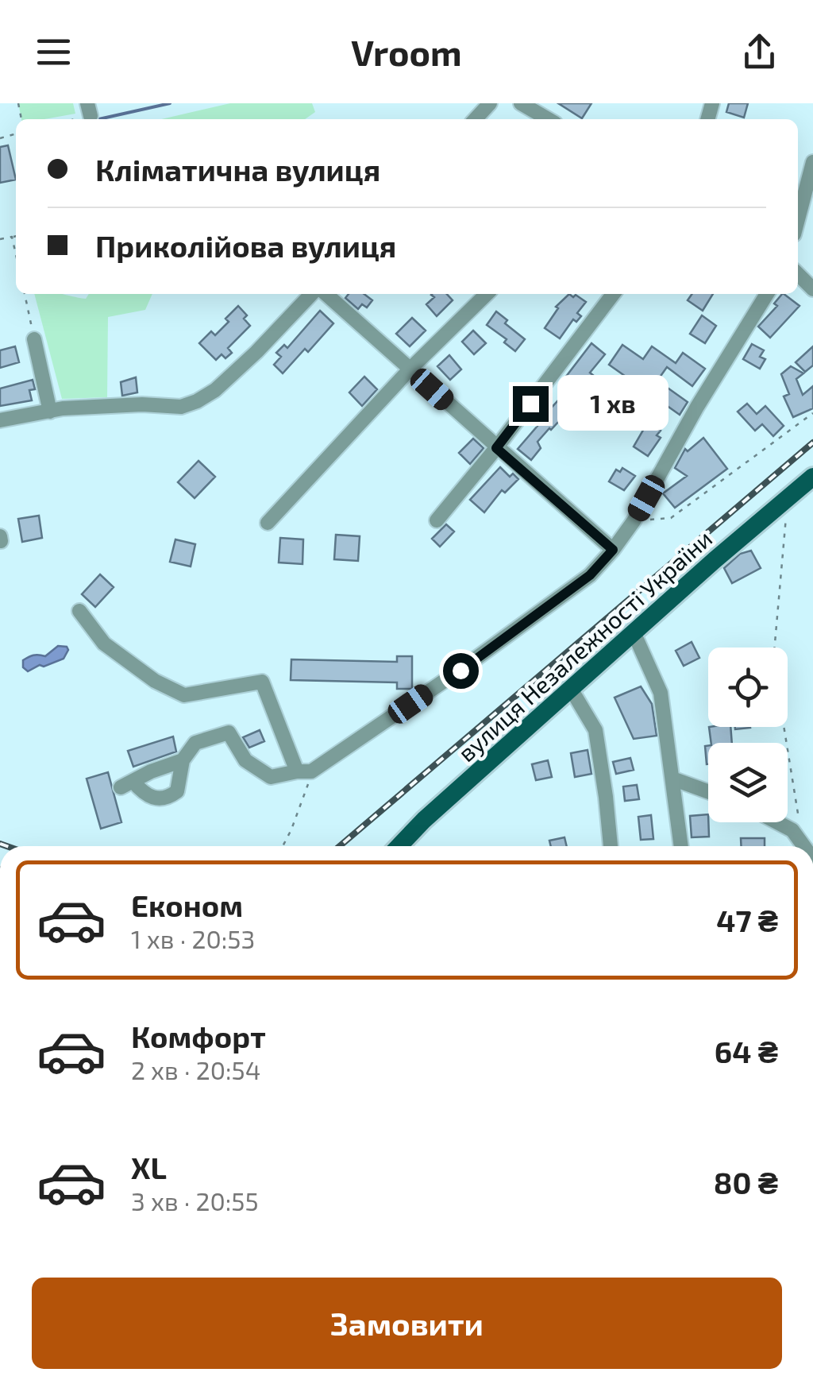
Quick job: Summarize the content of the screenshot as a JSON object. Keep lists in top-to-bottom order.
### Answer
{
  "streets": {
    "main road": ["вулиця Незалежності України"]
  },
  "page": {
    "header": "Vroom",
    "banner": ["Кліматична вулиця", "Приколійова вулиця"],
    "bubble": "1 хв",
    "list": [
      {
        "name": "Економ",
        "note": "1 хв · 20:53",
        "value": "47 ₴"
      },
      {
        "name": "Комфорт",
        "note": "2 хв · 20:54",
        "value": "64 ₴"
      },
      {
        "name": "XL",
        "note": "3 хв · 20:55",
        "value": "80 ₴"
      }
    ],
    "buttons": "Замовити"
  }
}
